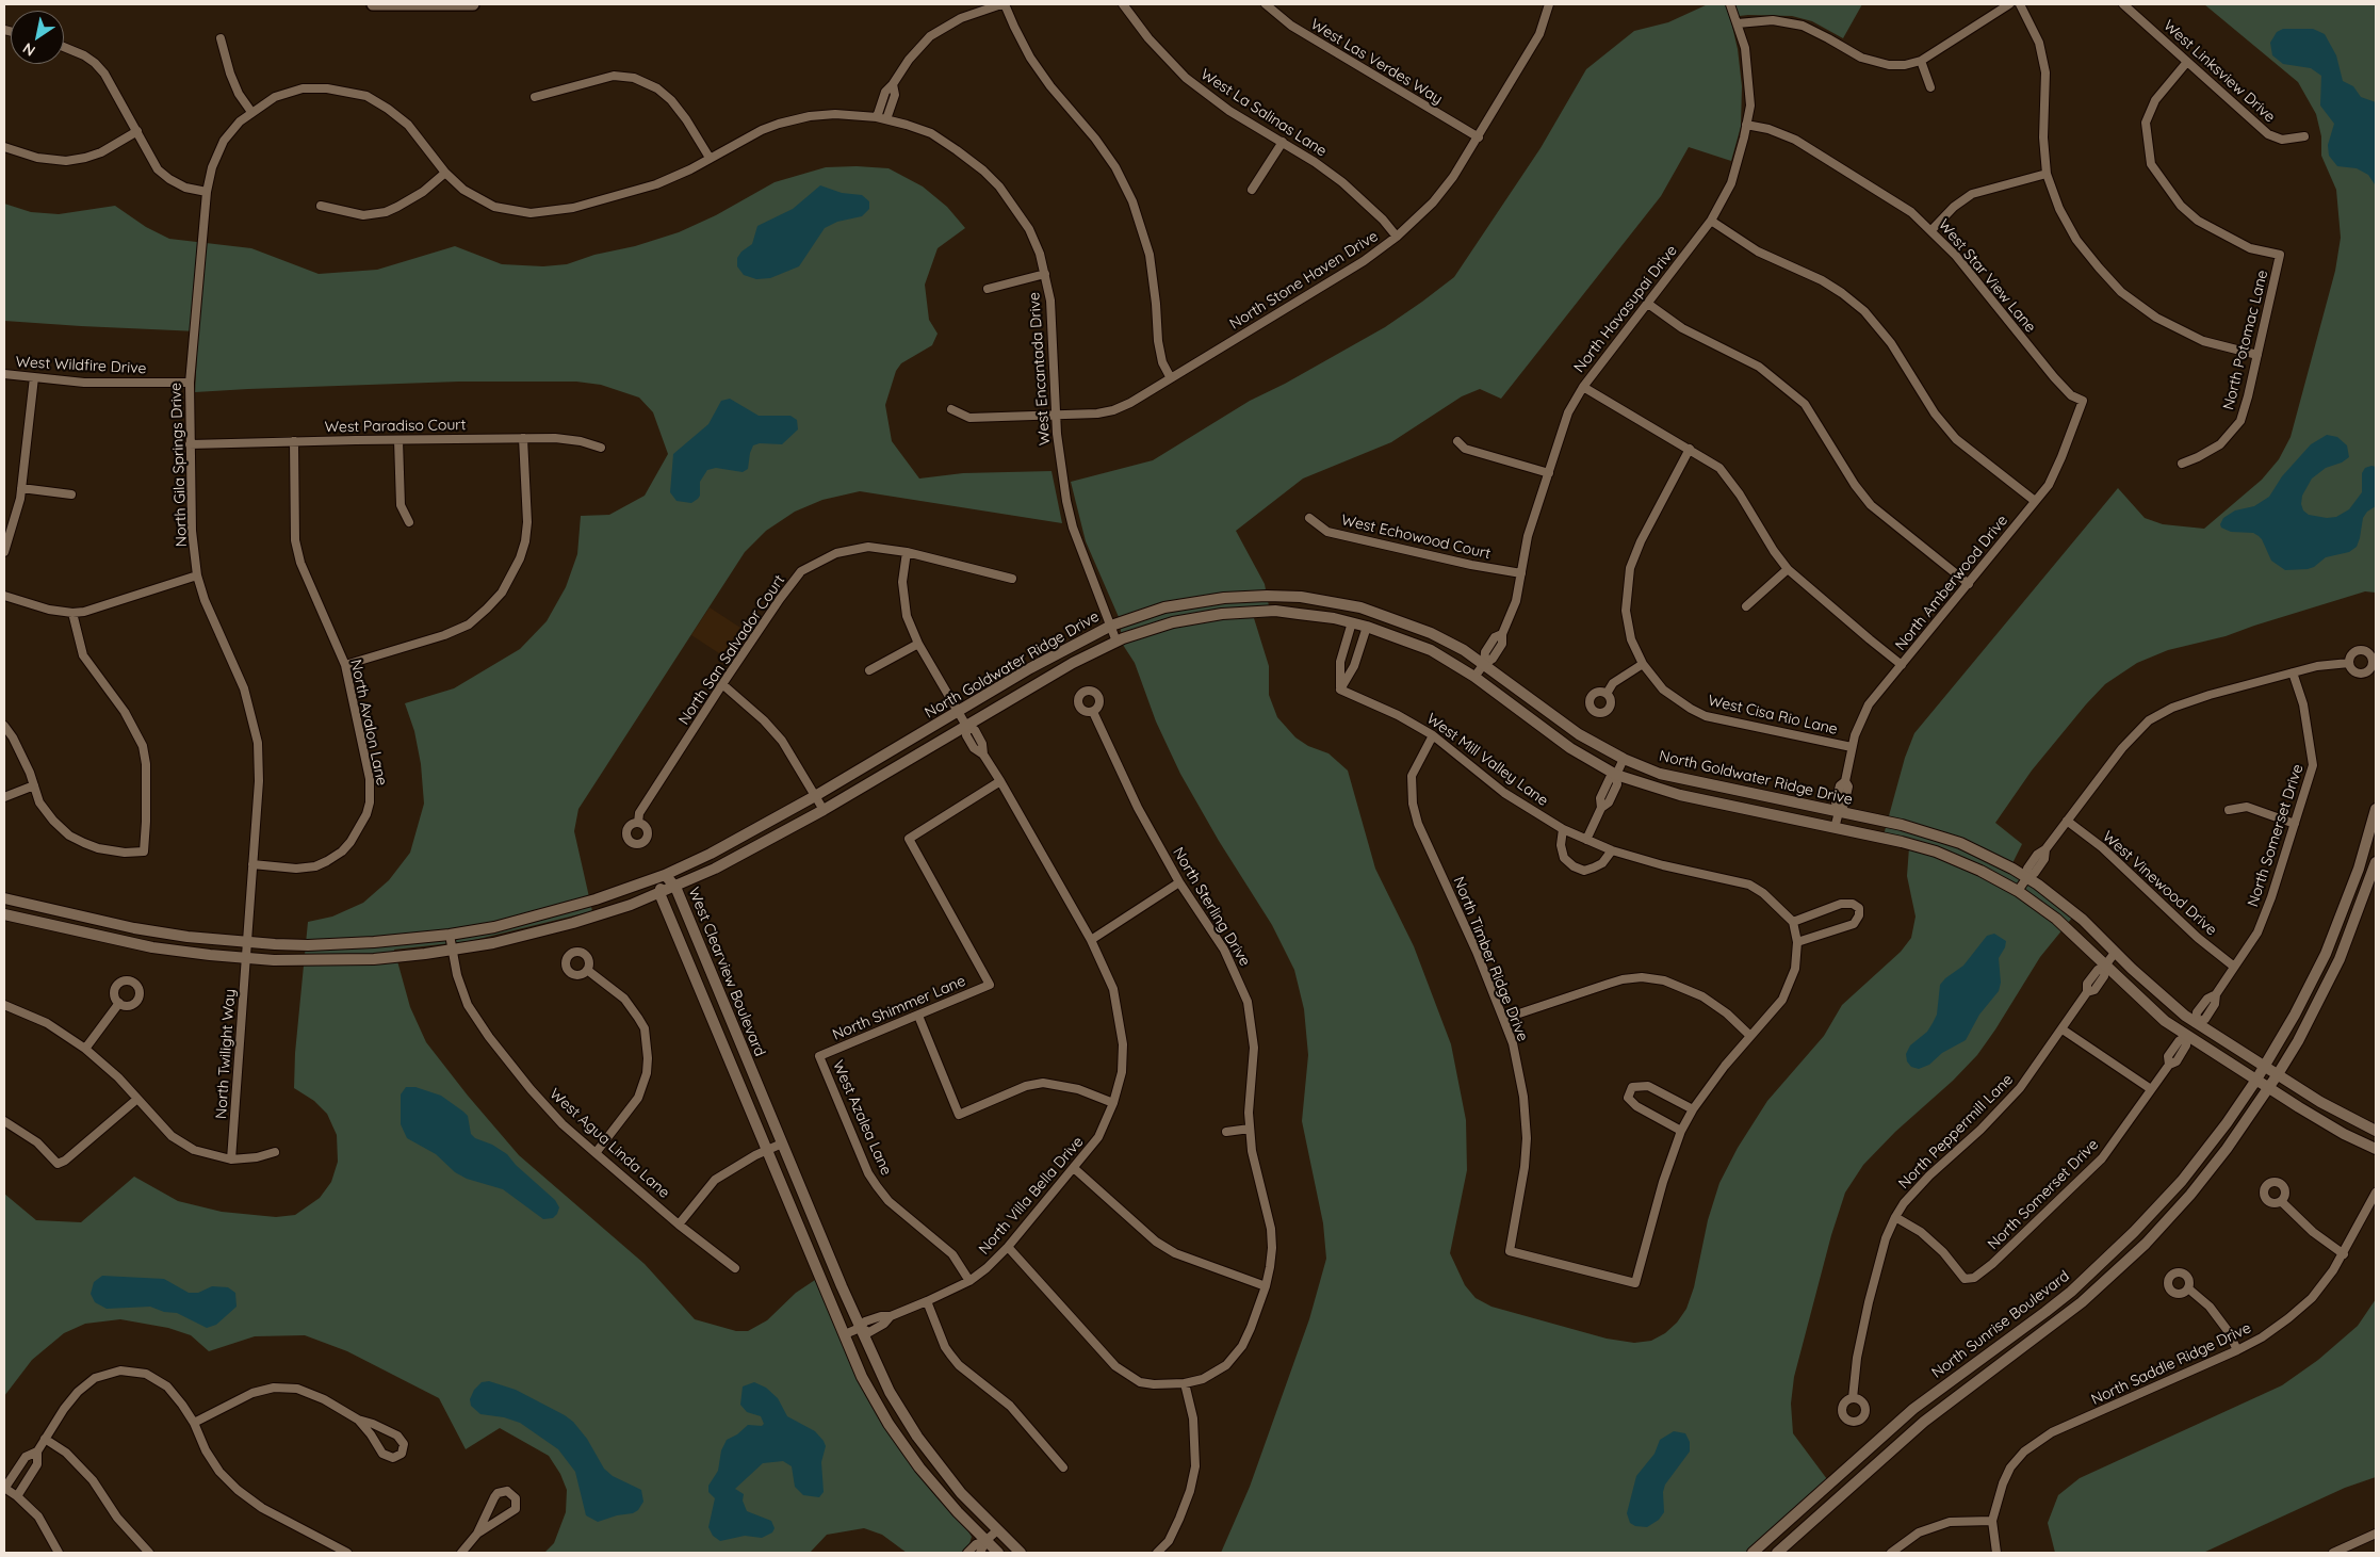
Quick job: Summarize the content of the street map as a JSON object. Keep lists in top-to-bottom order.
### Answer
{
  "streets": {
    "street": [
      "West Las Verdes Way",
      "West Linksview Drive",
      "West La Salinas Lane",
      "West Star View Lane",
      "North Stone Haven Drive",
      "North Havasupai Drive",
      "North Potomac Lane",
      "West Wildfire Drive",
      "West Encantada Drive",
      "West Paradiso Court",
      "North Gila Springs Drive",
      "West Echowood Court",
      "North Amberwood Drive",
      "North San Salvador Court",
      "North Goldwater Ridge Drive",
      "West Cisa Rio Lane",
      "North Avalon Lane",
      "West Mill Valley Lane",
      "North Somerset Drive",
      "West Vinewood Drive",
      "North Sterling Drive",
      "North Timber Ridge Drive",
      "West Clearview Boulevard",
      "North Shimmer Lane",
      "North Twilight Way",
      "West Azalea Lane",
      "North Peppermill Lane",
      "West Agua Linda Lane",
      "North Villa Bella Drive",
      "North Sunrise Boulevard",
      "North Saddle Ridge Drive"
    ]
  },
  "crossings": [
    ["West Las Verdes Way", "North Stone Haven Drive"],
    ["West Linksview Drive", "North Potomac Lane"],
    ["West La Salinas Lane", "North Stone Haven Drive"],
    ["West Star View Lane", "North Havasupai Drive"],
    ["West Star View Lane", "North Amberwood Drive"],
    ["North Stone Haven Drive", "West Encantada Drive"],
    ["North Havasupai Drive", "West Echowood Court"],
    ["North Havasupai Drive", "North Goldwater Ridge Drive"],
    ["West Wildfire Drive", "North Gila Springs Drive"],
    ["West Encantada Drive", "North Gila Springs Drive"],
    ["West Encantada Drive", "North Goldwater Ridge Drive"],
    ["West Paradiso Court", "North Gila Springs Drive"],
    ["West Paradiso Court", "North Avalon Lane"],
    ["North Gila Springs Drive", "North Goldwater Ridge Drive"],
    ["North Gila Springs Drive", "North Avalon Lane"],
    ["North Gila Springs Drive", "North Twilight Way"],
    ["North Amberwood Drive", "North Goldwater Ridge Drive"],
    ["North Amberwood Drive", "West Cisa Rio Lane"],
    ["North San Salvador Court", "North Villa Bella Drive"],
    ["North Goldwater Ridge Drive", "North Somerset Drive"],
    ["North Goldwater Ridge Drive", "West Clearview Boulevard"],
    ["North Goldwater Ridge Drive", "North Twilight Way"],
    ["North Goldwater Ridge Drive", "North Peppermill Lane"],
    ["North Goldwater Ridge Drive", "West Agua Linda Lane"],
    ["North Goldwater Ridge Drive", "North Villa Bella Drive"],
    ["North Goldwater Ridge Drive", "North Sunrise Boulevard"],
    ["West Mill Valley Lane", "North Timber Ridge Drive"],
    ["North Somerset Drive", "West Vinewood Drive"],
    ["North Somerset Drive", "North Peppermill Lane"],
    ["West Clearview Boulevard", "North Villa Bella Drive"],
    ["North Shimmer Lane", "West Azalea Lane"],
    ["North Shimmer Lane", "North Villa Bella Drive"],
    ["West Azalea Lane", "North Villa Bella Drive"]
  ],
  "north": "bottom left"
}
